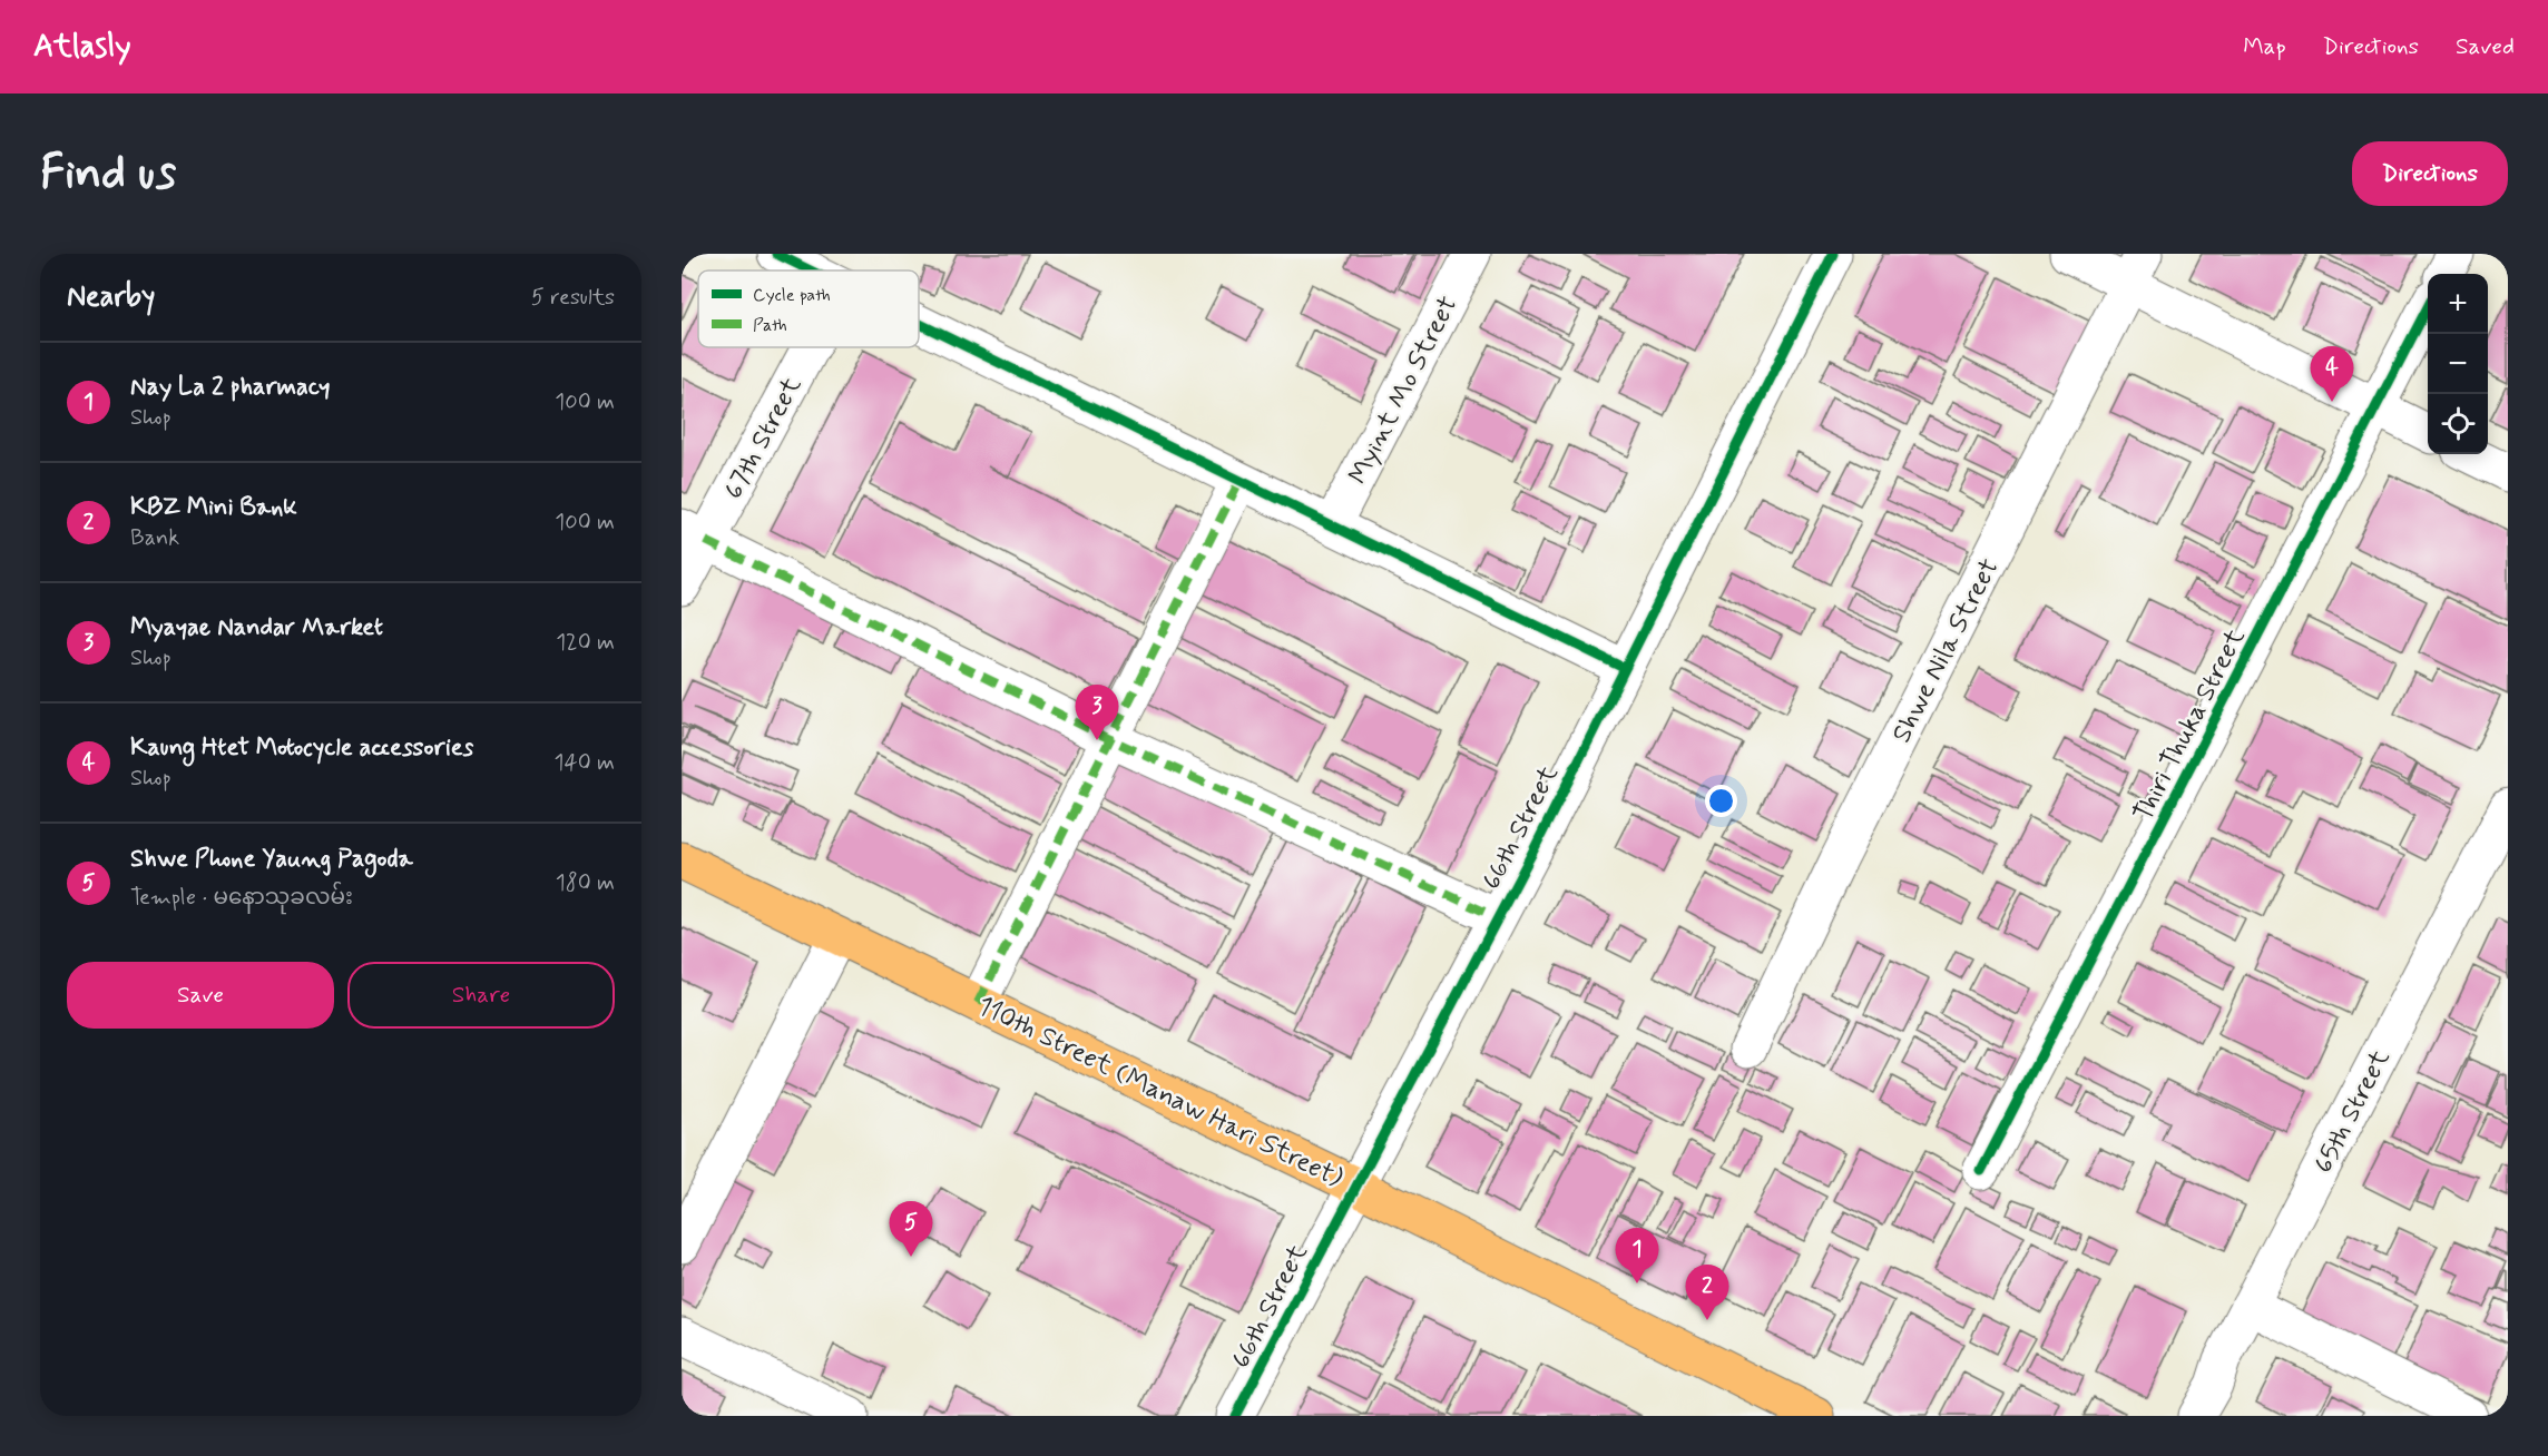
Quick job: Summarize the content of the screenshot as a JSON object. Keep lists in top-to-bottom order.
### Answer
{
  "streets": {
    "main road": ["110th Street (Manaw Hari Street)"],
    "street": [
      "Myint Mo Street",
      "67th Street",
      "Shwe Nila Street",
      "Thiri Thuka Street",
      "66th Street",
      "65th Street"
    ]
  },
  "crossings": [
    ["66th Street", "110th Street (Manaw Hari Street)"]
  ],
  "legend": ["Cycle path", "Path"],
  "page": {
    "header": "Atlasly",
    "nav": ["Map", "Directions", "Saved"],
    "buttons": [
      "Directions",
      ["Save", "Share"]
    ],
    "title": "Find us",
    "heading": ["Nearby", "5 results"],
    "map_buttons": ["+", "−"],
    "list": [
      {
        "mark": "1",
        "name": "Nay La 2 pharmacy",
        "note": "Shop",
        "value": "100 m"
      },
      {
        "mark": "2",
        "name": "KBZ Mini Bank",
        "note": "Bank",
        "value": "100 m"
      },
      {
        "mark": "3",
        "name": "Myayae Nandar Market",
        "note": "Shop",
        "value": "120 m"
      },
      {
        "mark": "4",
        "name": "Kaung Htet Motocycle accessories",
        "note": "Shop",
        "value": "140 m"
      },
      {
        "mark": "5",
        "name": "Shwe Phone Yaung Pagoda",
        "note": "Temple · မနောသုခလမ်း",
        "value": "180 m"
      }
    ],
    "pins": [
      "4",
      "3",
      "5",
      "1",
      "2"
    ]
  }
}
